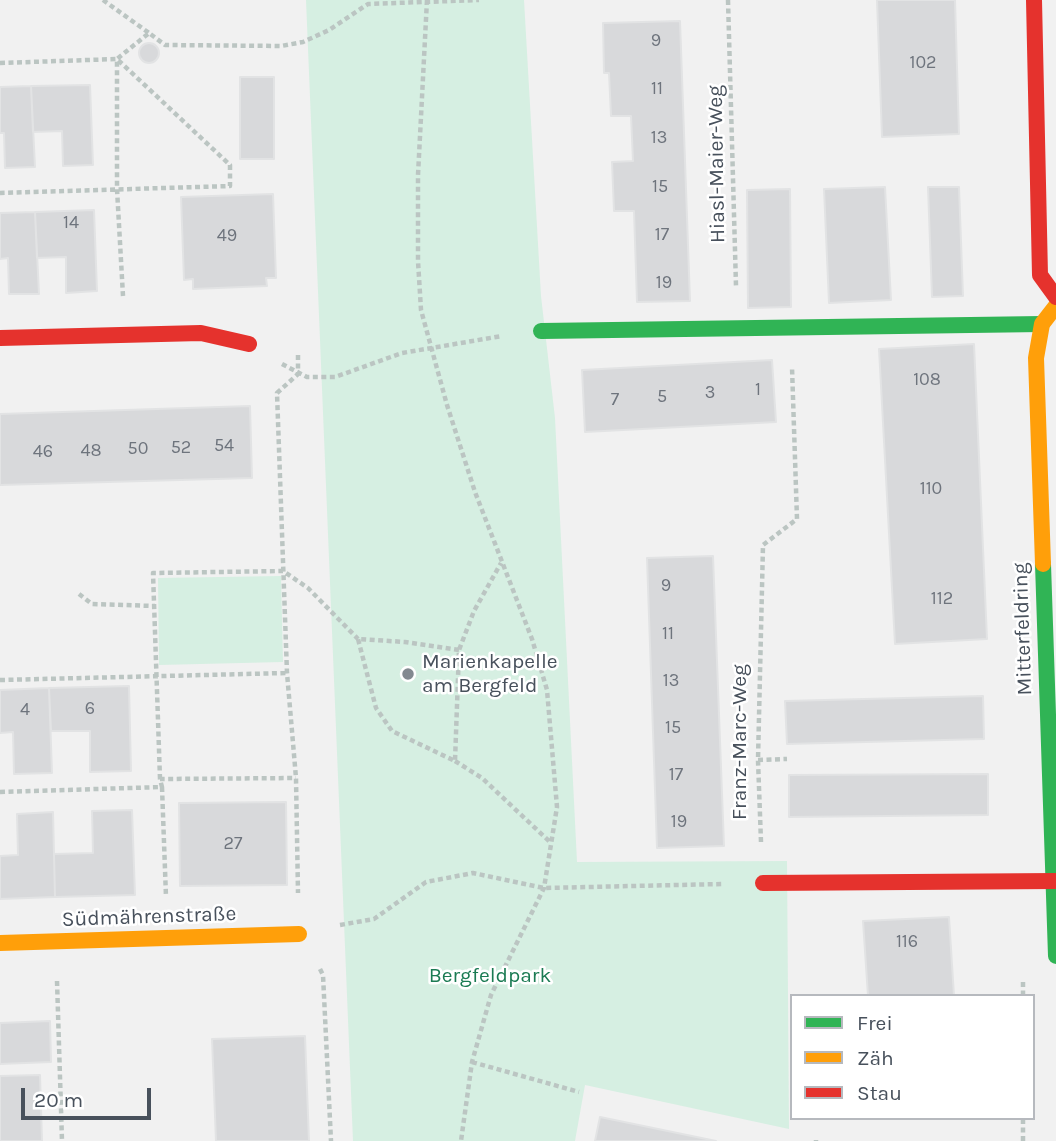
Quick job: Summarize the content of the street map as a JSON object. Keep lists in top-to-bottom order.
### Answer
{
  "streets": {
    "street": ["Mitterfeldring", "Südmährenstraße"],
    "path": ["Hiasl-Maier-Weg", "Franz-Marc-Weg"]
  },
  "parks": ["Bergfeldpark"],
  "places": ["Marienkapelle am Bergfeld"],
  "house_numbers": [
    "9",
    "102",
    "11",
    "13",
    "15",
    "14",
    "17",
    "49",
    "19",
    "108",
    "1",
    "3",
    "5",
    "7",
    "54",
    "52",
    "50",
    "48",
    "46",
    "110",
    "9",
    "112",
    "11",
    "13",
    "6",
    "4",
    "15",
    "17",
    "19",
    "27",
    "116"
  ],
  "legend": ["Frei", "Zäh", "Stau"],
  "scale_bar": "20 m"
}
